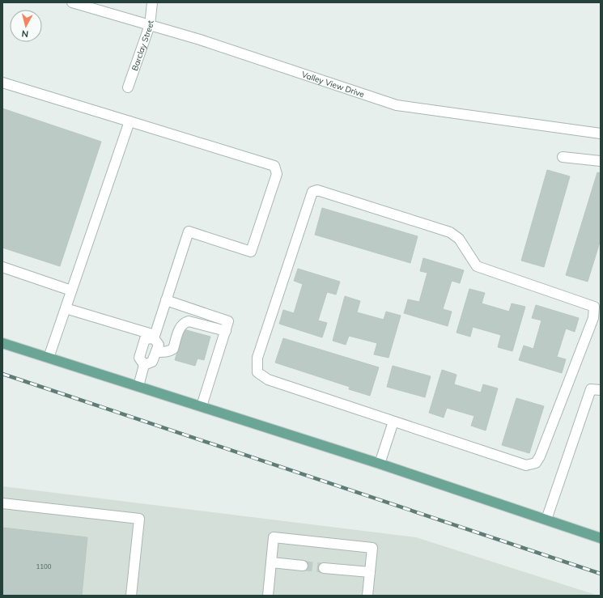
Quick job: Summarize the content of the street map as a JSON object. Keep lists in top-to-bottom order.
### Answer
{
  "streets": {
    "street": ["Barclay Street", "Valley View Drive"]
  },
  "crossings": [
    ["Barclay Street", "Valley View Drive"]
  ],
  "house_numbers": ["1100"],
  "north": "bottom"
}
